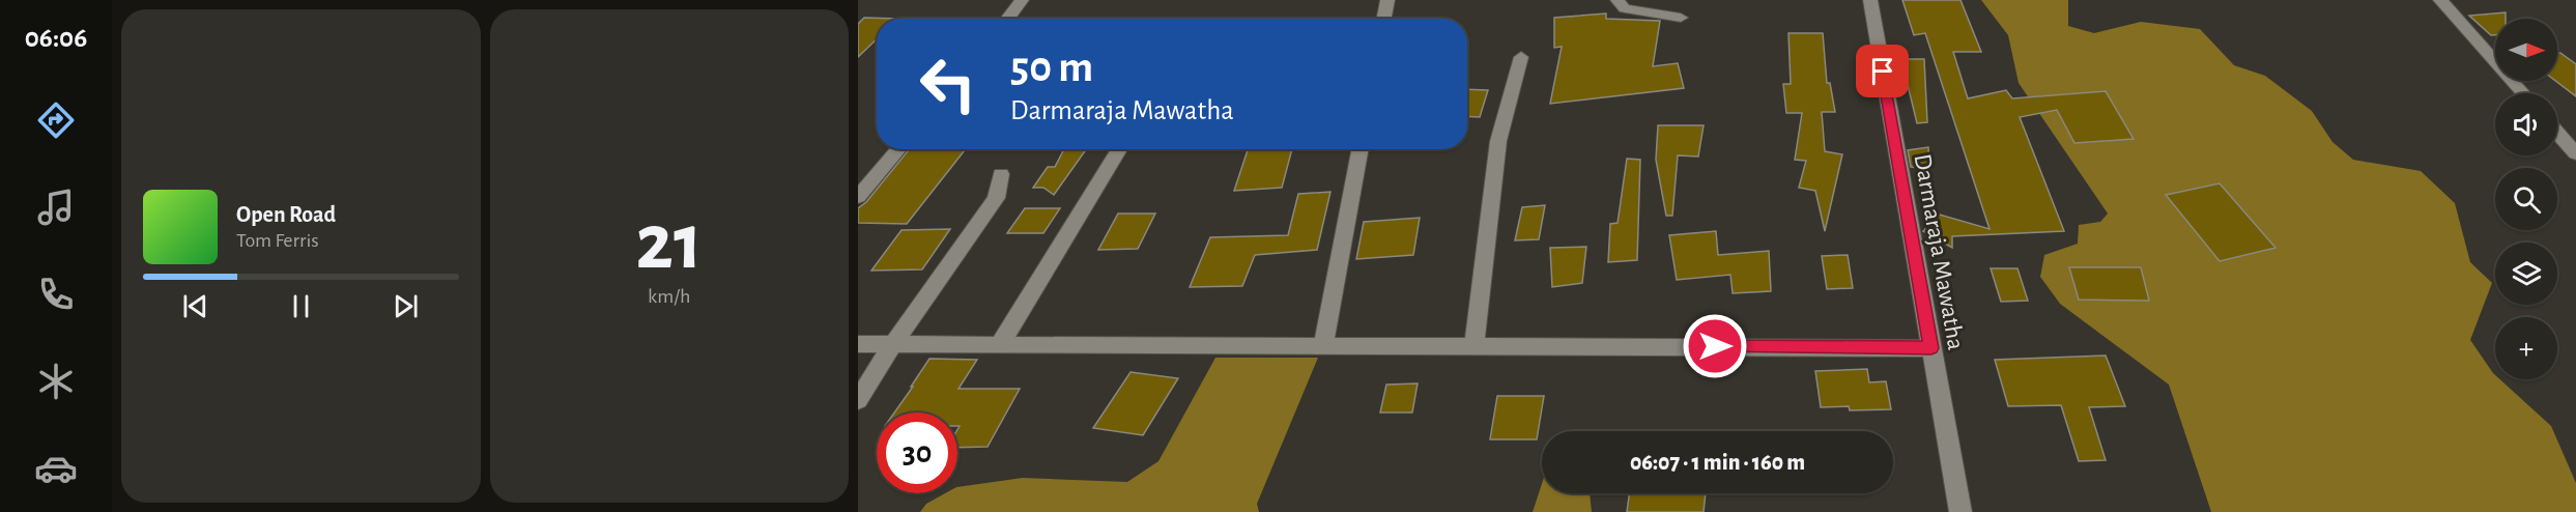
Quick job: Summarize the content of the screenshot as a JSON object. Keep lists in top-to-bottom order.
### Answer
{
  "streets": {
    "street": ["Darmaraja Mawatha"]
  },
  "north": "right",
  "page": {
    "tabs": "06:06",
    "tile": ["21", "km/h"],
    "map_buttons": "+",
    "turn": ["50 m", "Darmaraja Mawatha"],
    "song": ["Open Road", "Tom Ferris"],
    "limit": "30",
    "trip": "06:07 · 1 min · 160 m"
  }
}
